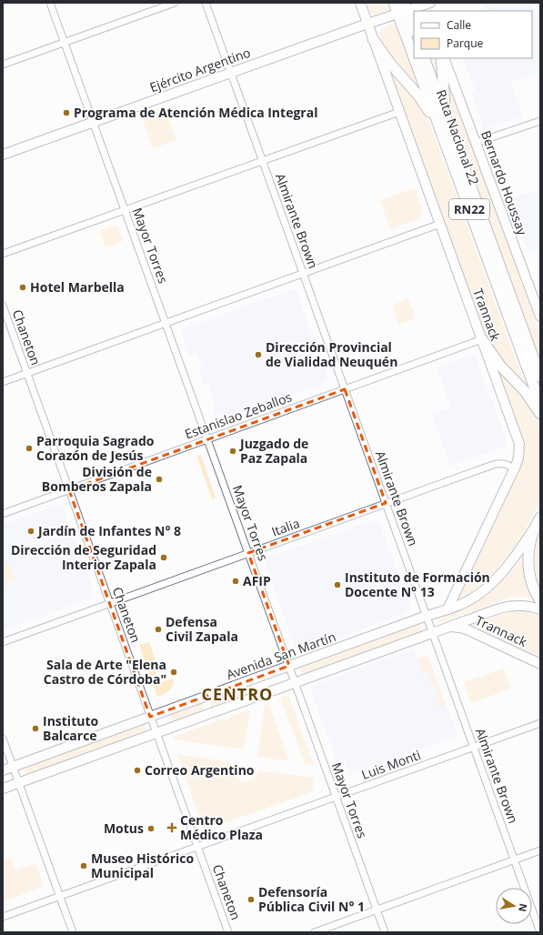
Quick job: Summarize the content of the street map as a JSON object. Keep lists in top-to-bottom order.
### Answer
{
  "streets": {
    "main road": [
      "Ejército Argentino",
      "Ruta Nacional 22",
      "Bernardo Houssay",
      "RN22",
      "Trannack",
      "Avenida San Martín"
    ],
    "street": [
      "Almirante Brown",
      "Mayor Torres",
      "Chaneton",
      "Estanislao Zeballos",
      "Italia",
      "Luis Monti"
    ]
  },
  "crossings": [
    ["Ejército Argentino", "Ruta Nacional 22"],
    ["Ejército Argentino", "Almirante Brown"],
    ["Ejército Argentino", "Mayor Torres"],
    ["Ejército Argentino", "Trannack"],
    ["Almirante Brown", "Estanislao Zeballos"],
    ["Almirante Brown", "Italia"],
    ["Almirante Brown", "Avenida San Martín"],
    ["Almirante Brown", "Luis Monti"],
    ["Mayor Torres", "Estanislao Zeballos"],
    ["Mayor Torres", "Italia"],
    ["Mayor Torres", "Avenida San Martín"],
    ["Mayor Torres", "Luis Monti"],
    ["Trannack", "Estanislao Zeballos"],
    ["Trannack", "Italia"],
    ["Trannack", "Avenida San Martín"],
    ["Chaneton", "Estanislao Zeballos"],
    ["Chaneton", "Italia"],
    ["Chaneton", "Avenida San Martín"],
    ["Chaneton", "Luis Monti"]
  ],
  "districts": ["CENTRO"],
  "places": {
    "other": [
      "Programa de Atención Médica Integral",
      "Hotel Marbella",
      "Dirección Provincial de Vialidad Neuquén",
      "Parroquia Sagrado Corazón de Jesús",
      "Juzgado de Paz Zapala",
      "División de Bomberos Zapala",
      "Jardín de Infantes N° 8",
      "Dirección de Seguridad Interior Zapala",
      "AFIP",
      "Instituto de Formación Docente N° 13",
      "Defensa Civil Zapala",
      "Sala de Arte \"Elena Castro de Córdoba\"",
      "Instituto Balcarce",
      "Correo Argentino",
      "Motus",
      "Museo Histórico Municipal",
      "Defensoría Pública Civil N° 1"
    ],
    "health": ["Centro Médico Plaza"]
  },
  "legend": ["Calle", "Parque"],
  "north": "right"
}
